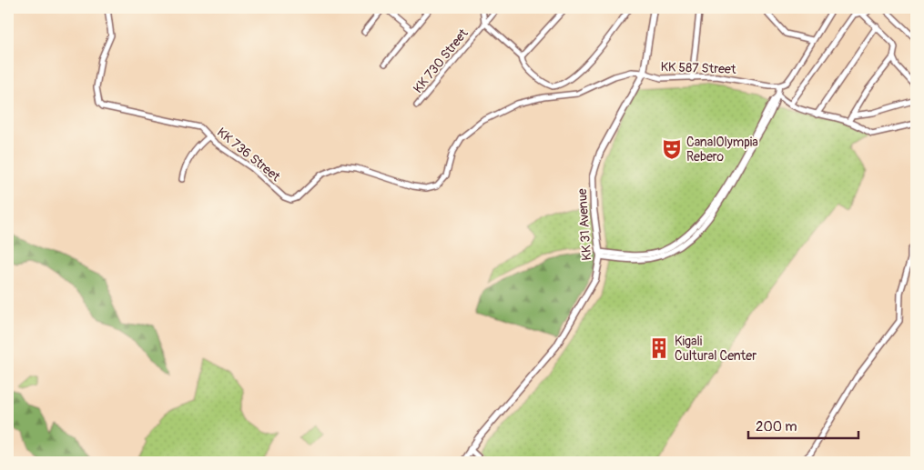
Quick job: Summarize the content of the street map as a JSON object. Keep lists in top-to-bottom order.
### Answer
{
  "streets": {
    "main road": ["KK 31 Avenue"],
    "street": ["KK 730 Street", "KK 587 Street", "KK 736 Street"]
  },
  "crossings": [
    ["KK 587 Street", "KK 736 Street"],
    ["KK 587 Street", "KK 31 Avenue"],
    ["KK 736 Street", "KK 31 Avenue"]
  ],
  "places": {
    "theatre": ["CanalOlympia Rebero"],
    "building": ["Kigali Cultural Center"]
  },
  "scale_bar": "200 m"
}
